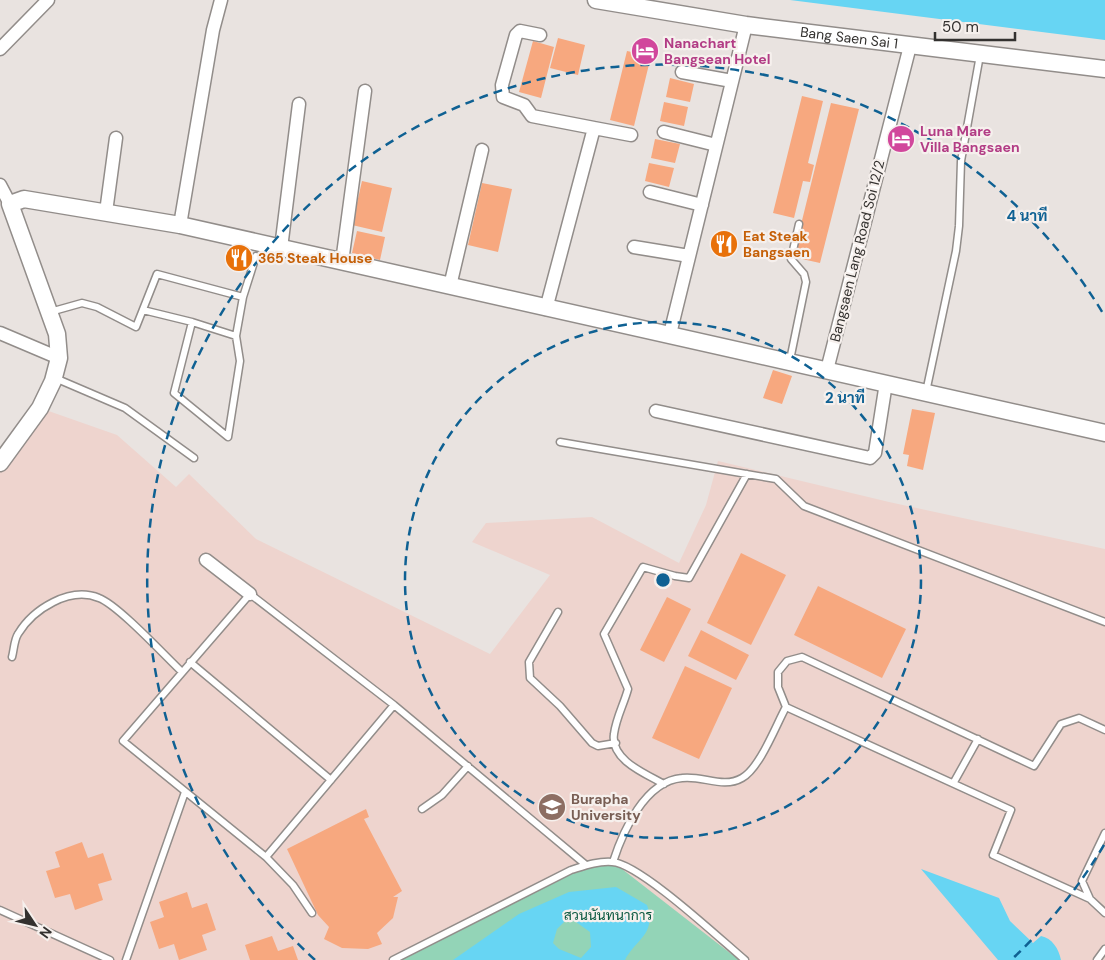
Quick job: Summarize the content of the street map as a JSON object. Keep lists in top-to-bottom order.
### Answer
{
  "streets": {
    "street": ["Bang Saen Sai 1", "Bangsaen Lang Road Soi 12/2"]
  },
  "crossings": [
    ["Bang Saen Sai 1", "Bangsaen Lang Road Soi 12/2"]
  ],
  "parks": ["สวนนันทนาการ"],
  "places": {
    "hotel": ["Nanachart Bangsean Hotel", "Luna Mare Villa Bangsaen"],
    "restaurant": ["Eat Steak Bangsaen", "365 Steak House"],
    "school or university": ["Burapha University"]
  },
  "scale_bar": "50 m",
  "north": "bottom right",
  "rings": ["4 นาที", "2 นาที"]
}
